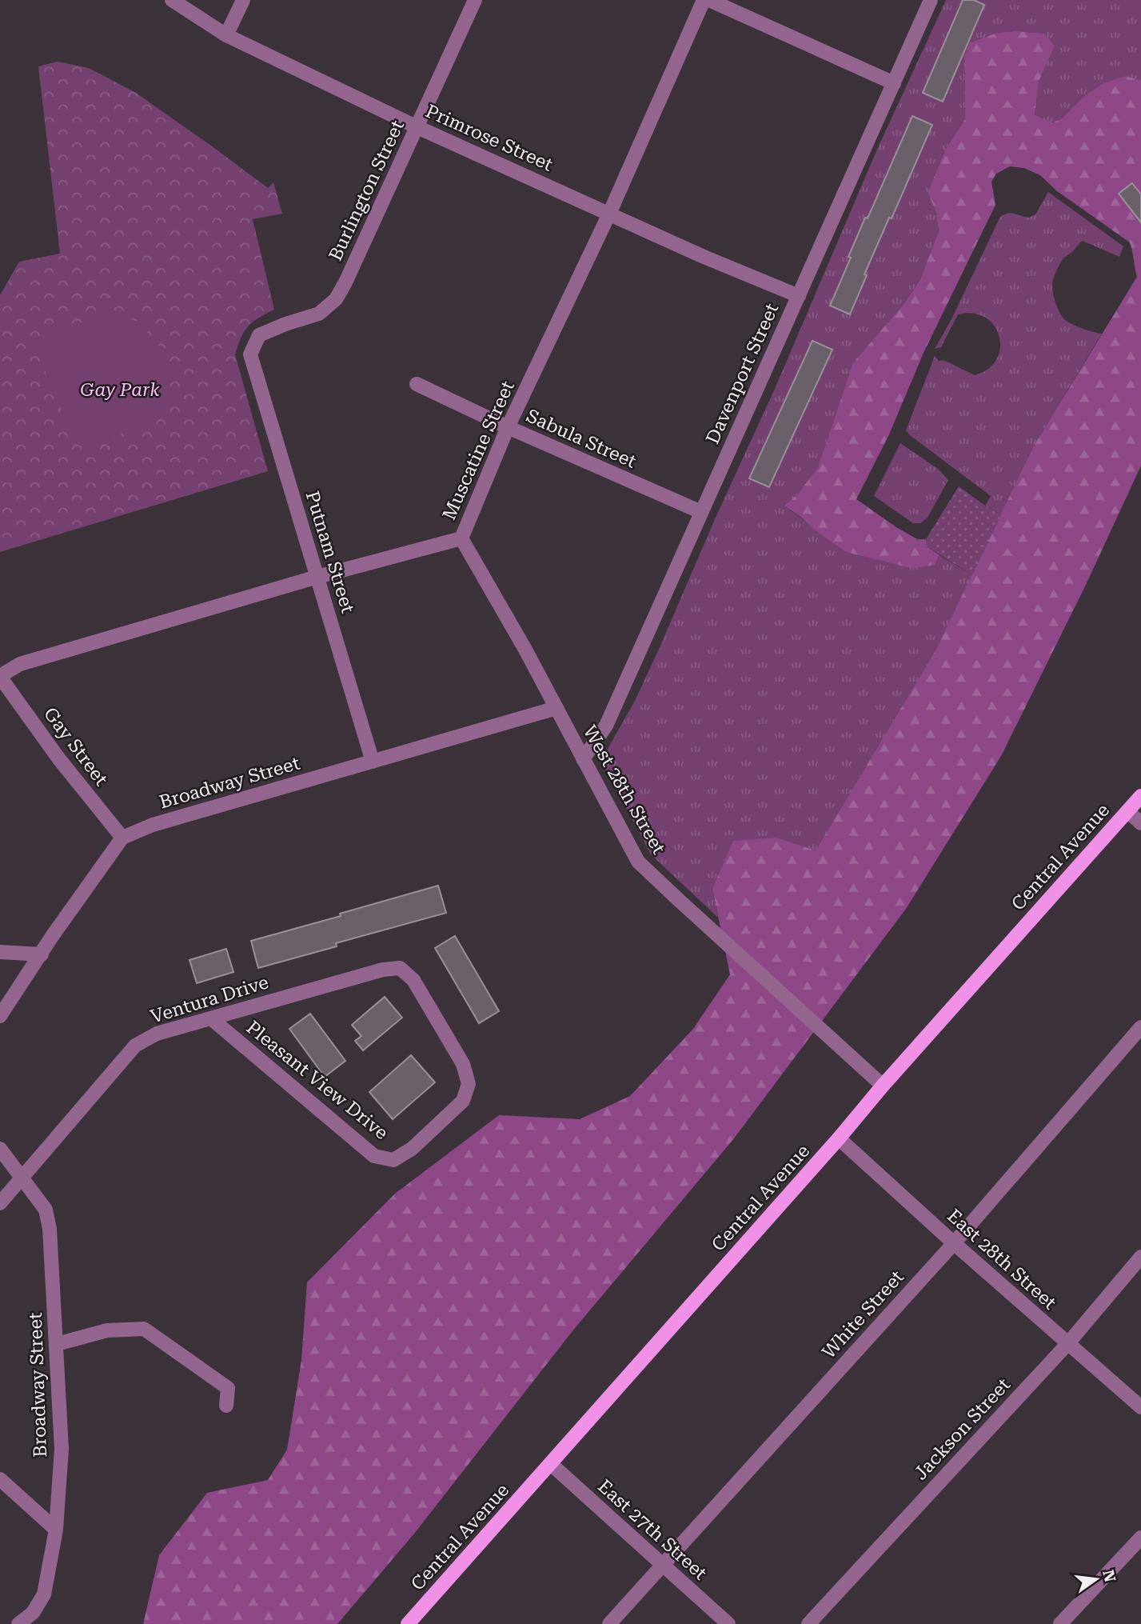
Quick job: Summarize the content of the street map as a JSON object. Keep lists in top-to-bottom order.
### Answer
{
  "streets": {
    "main road": ["Central Avenue"],
    "street": [
      "Primrose Street",
      "Burlington Street",
      "Davenport Street",
      "Sabula Street",
      "Muscatine Street",
      "Putnam Street",
      "Gay Street",
      "Broadway Street",
      "West 28th Street",
      "Ventura Drive",
      "Pleasant View Drive",
      "East 28th Street",
      "White Street",
      "Jackson Street",
      "East 27th Street"
    ]
  },
  "crossings": [
    ["Primrose Street", "Burlington Street"],
    ["Primrose Street", "Davenport Street"],
    ["Primrose Street", "Muscatine Street"],
    ["Burlington Street", "Putnam Street"],
    ["Davenport Street", "Sabula Street"],
    ["Davenport Street", "West 28th Street"],
    ["Sabula Street", "Muscatine Street"],
    ["Muscatine Street", "Putnam Street"],
    ["Muscatine Street", "Gay Street"],
    ["Muscatine Street", "West 28th Street"],
    ["Putnam Street", "Broadway Street"],
    ["Gay Street", "Broadway Street"],
    ["Broadway Street", "West 28th Street"],
    ["Broadway Street", "Ventura Drive"],
    ["West 28th Street", "Central Avenue"],
    ["Central Avenue", "East 28th Street"],
    ["Central Avenue", "East 27th Street"],
    ["Ventura Drive", "Pleasant View Drive"],
    ["East 28th Street", "White Street"],
    ["East 28th Street", "Jackson Street"],
    ["White Street", "East 27th Street"]
  ],
  "parks": ["Gay Park"],
  "north": "right"
}
